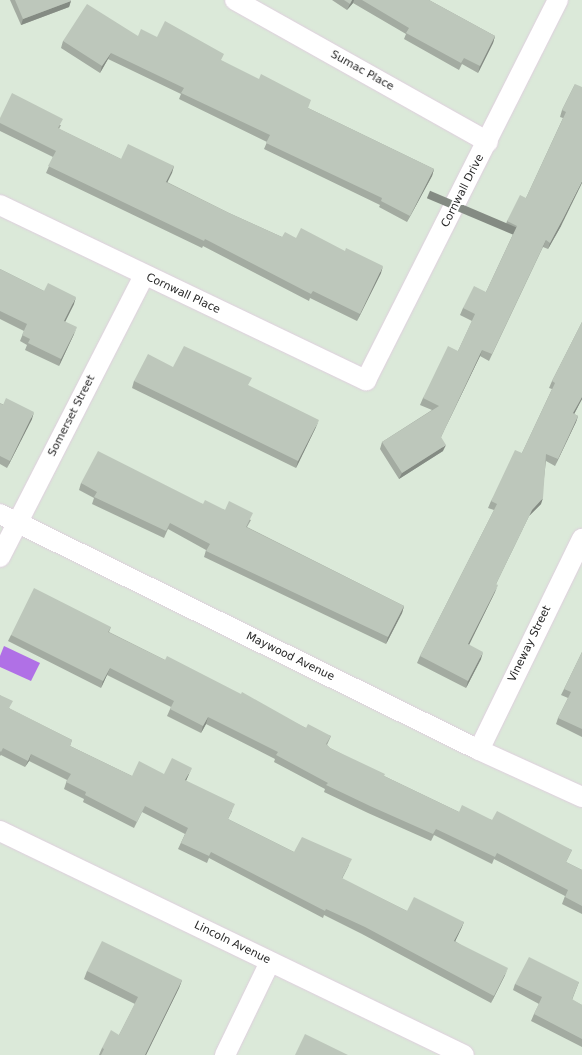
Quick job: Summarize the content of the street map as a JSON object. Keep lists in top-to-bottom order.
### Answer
{
  "streets": {
    "street": [
      "Sumac Place",
      "Cornwall Drive",
      "Cornwall Place",
      "Somerset Street",
      "Vineway Street",
      "Maywood Avenue",
      "Lincoln Avenue"
    ]
  },
  "crossings": [
    ["Sumac Place", "Cornwall Drive"],
    ["Cornwall Drive", "Cornwall Place"],
    ["Cornwall Place", "Somerset Street"],
    ["Somerset Street", "Maywood Avenue"],
    ["Vineway Street", "Maywood Avenue"]
  ]
}
